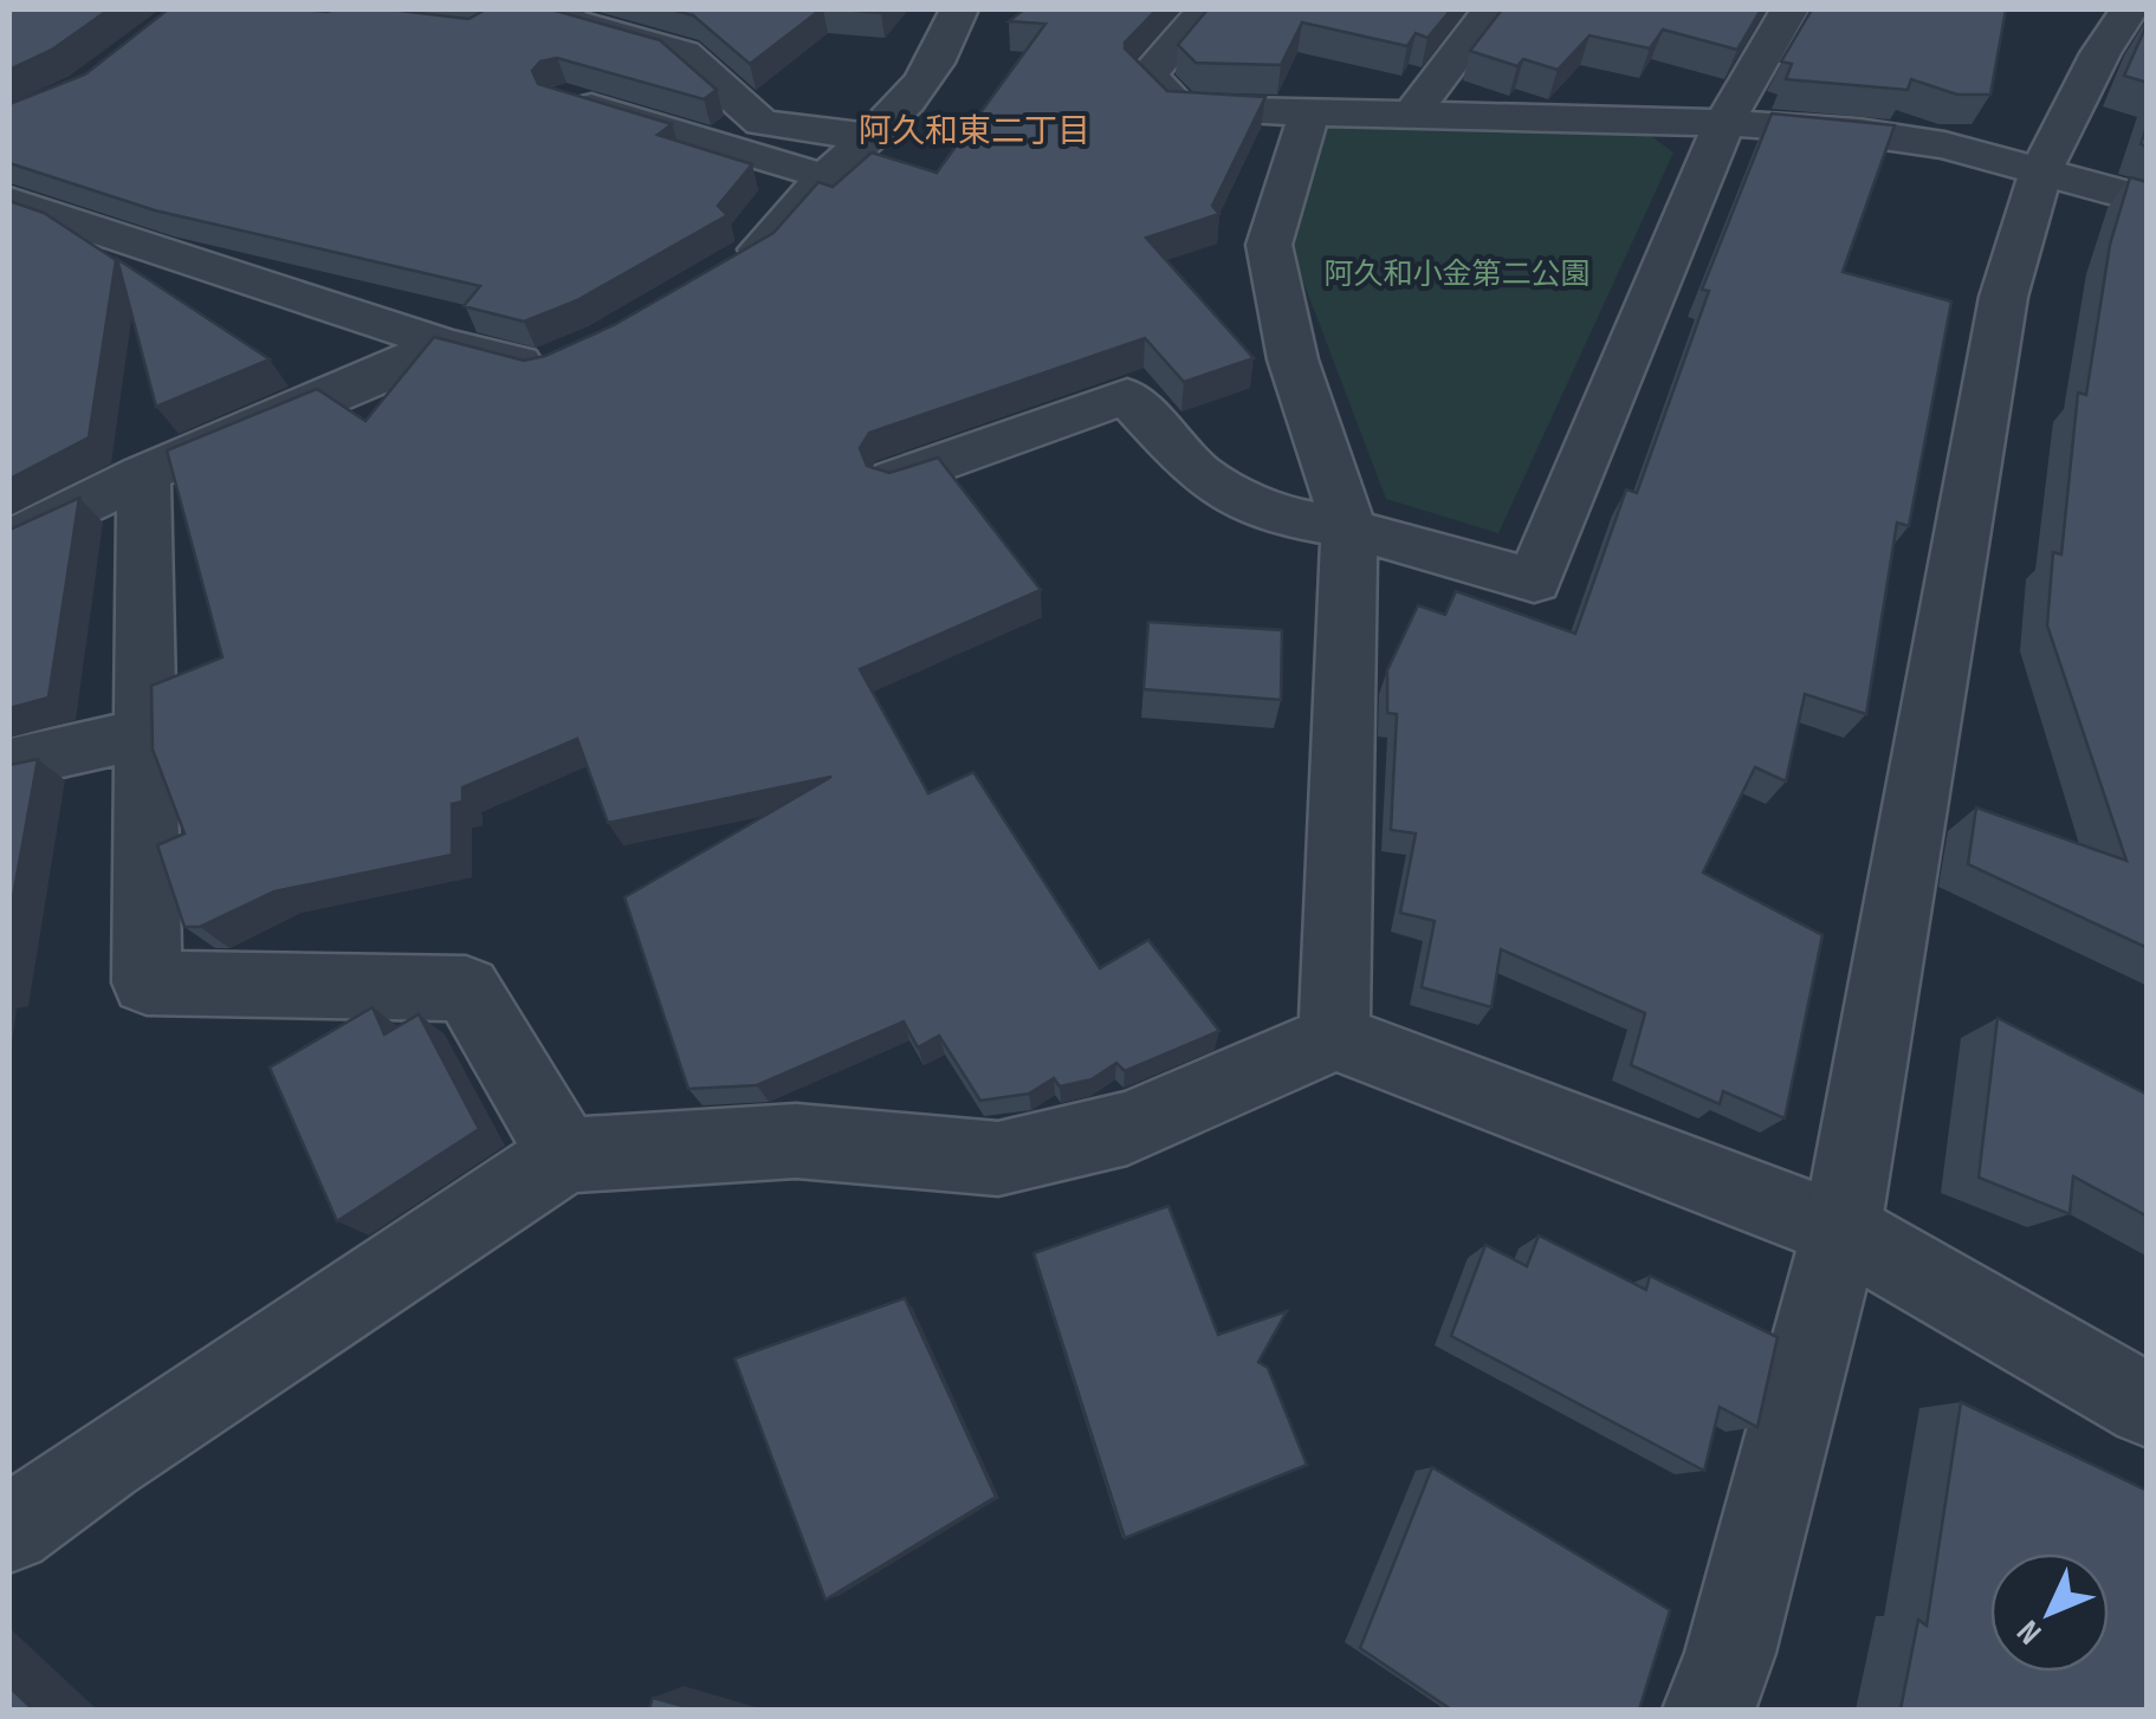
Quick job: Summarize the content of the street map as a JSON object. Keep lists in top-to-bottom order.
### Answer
{
  "districts": ["阿久和東二丁目"],
  "parks": ["阿久和小金第二公園"],
  "north": "bottom left"
}
